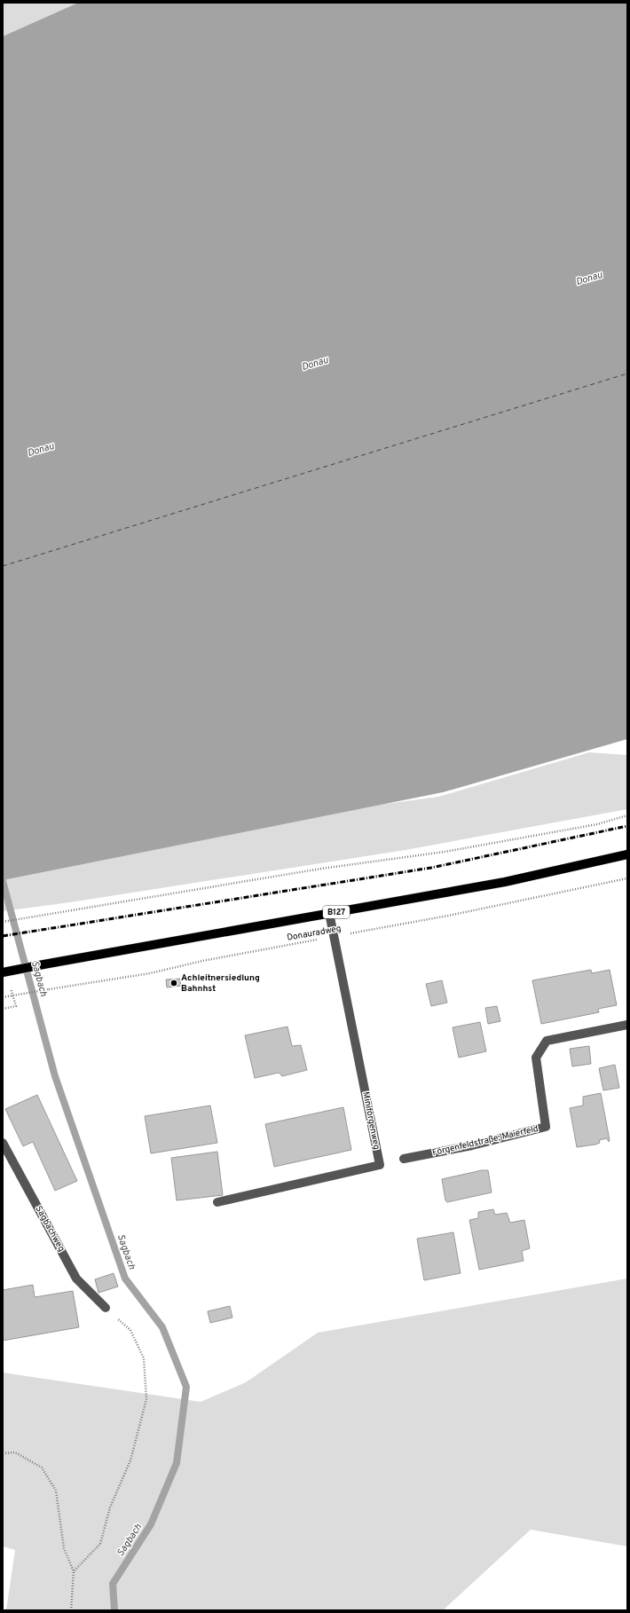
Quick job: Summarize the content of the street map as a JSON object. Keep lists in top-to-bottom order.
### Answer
{
  "streets": {
    "main road": ["B127"],
    "street": ["Miniförgenweg", "Förgenfeldstraße; Maierfeld", "Sagbachweg"],
    "path": ["Donauradweg"]
  },
  "crossings": [
    ["B127", "Miniförgenweg"],
    ["Donauradweg", "Miniförgenweg"]
  ],
  "water": ["Donau", "Sagbach"],
  "places": ["Achleitnersiedlung Bahnhst"]
}
